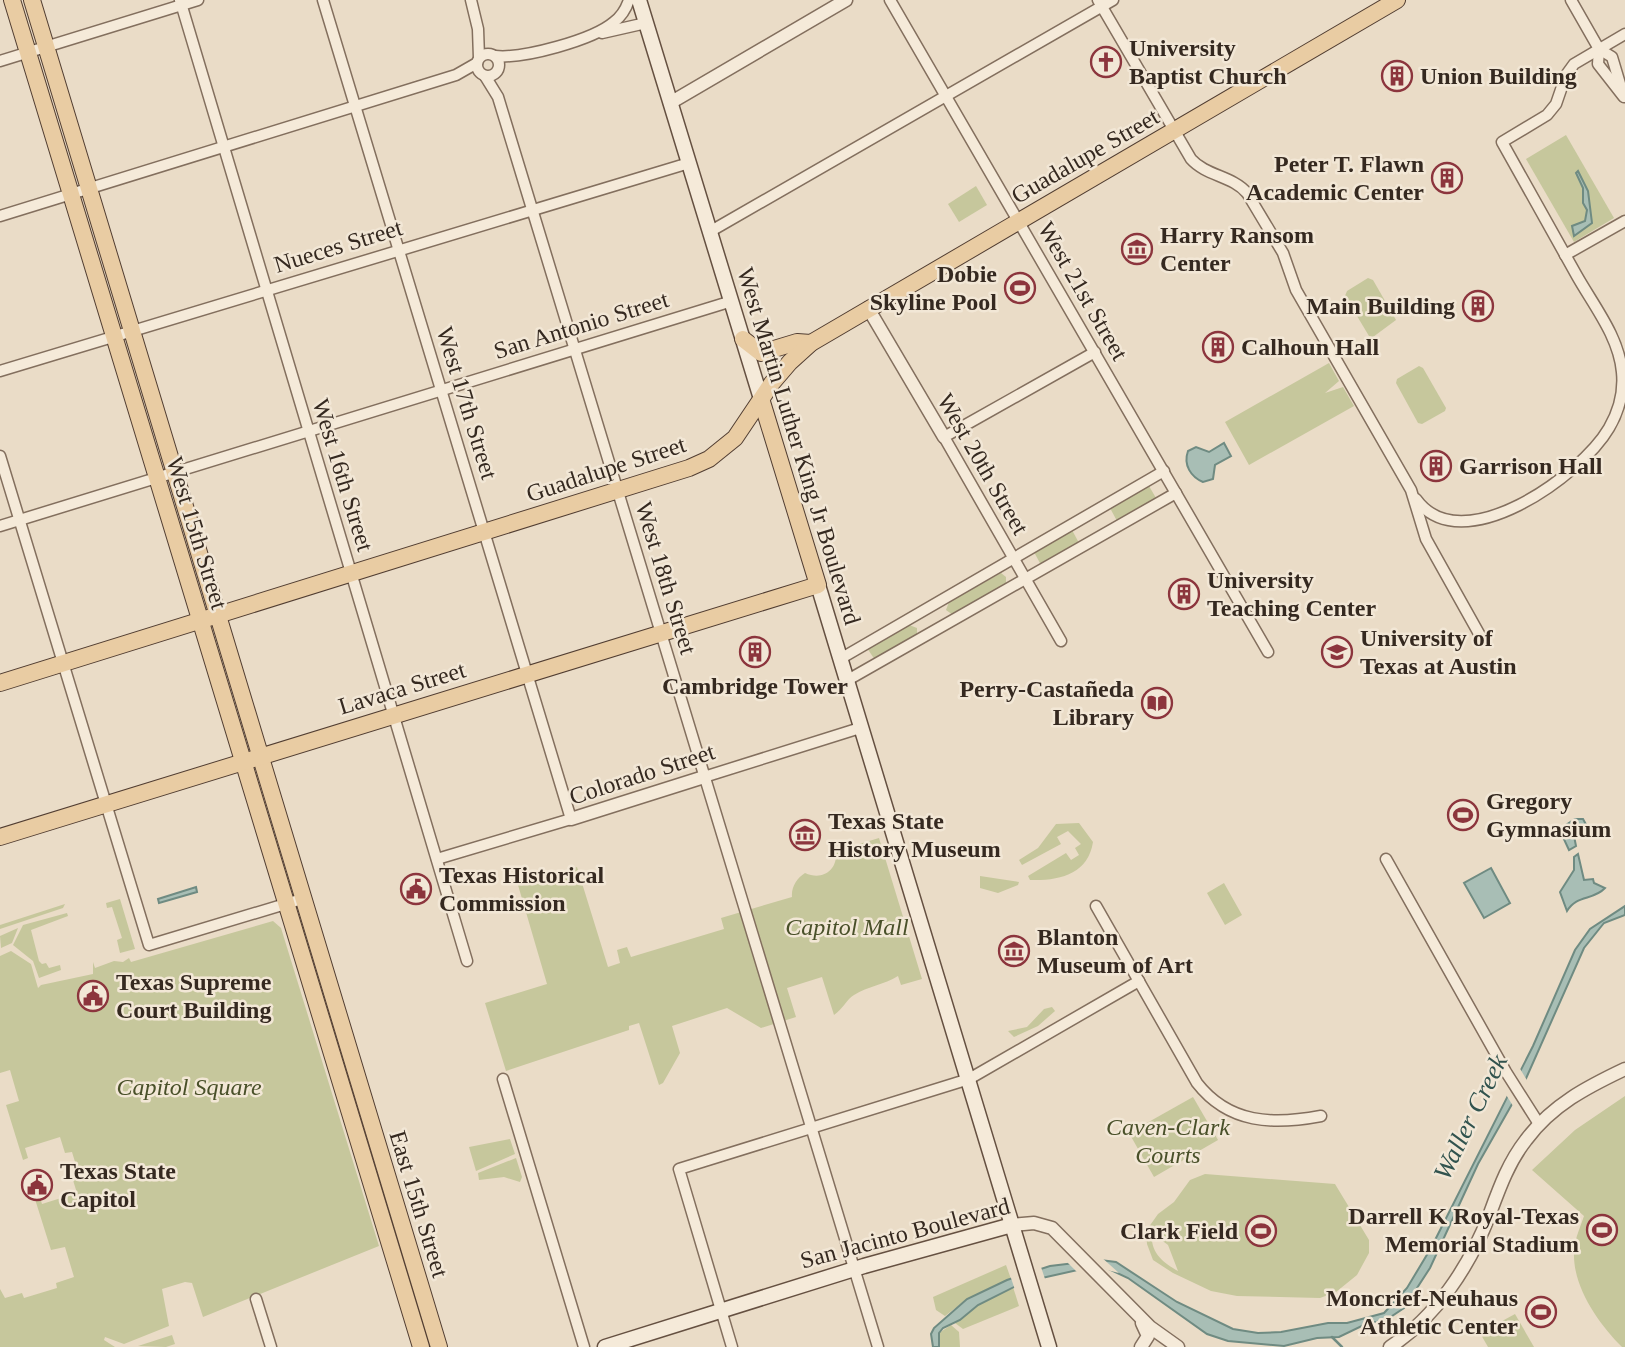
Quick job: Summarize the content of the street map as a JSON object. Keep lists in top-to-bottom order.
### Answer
{
  "streets": {
    "main road": [
      "Guadalupe Street",
      "West Martin Luther King Jr Boulevard",
      "West 15th Street",
      "Lavaca Street",
      "East 15th Street",
      "San Jacinto Boulevard"
    ],
    "street": [
      "Nueces Street",
      "West 21st Street",
      "San Antonio Street",
      "West 17th Street",
      "West 20th Street",
      "West 16th Street",
      "West 18th Street",
      "Colorado Street"
    ]
  },
  "crossings": [
    ["Guadalupe Street", "West 21st Street"],
    ["Guadalupe Street", "West 17th Street"],
    ["Guadalupe Street", "West Martin Luther King Jr Boulevard"],
    ["Guadalupe Street", "West 20th Street"],
    ["Guadalupe Street", "West 16th Street"],
    ["Guadalupe Street", "West 15th Street"],
    ["Guadalupe Street", "West 18th Street"],
    ["Nueces Street", "West 17th Street"],
    ["Nueces Street", "West Martin Luther King Jr Boulevard"],
    ["Nueces Street", "West 16th Street"],
    ["Nueces Street", "West 15th Street"],
    ["Nueces Street", "West 18th Street"],
    ["San Antonio Street", "West 17th Street"],
    ["San Antonio Street", "West Martin Luther King Jr Boulevard"],
    ["San Antonio Street", "West 16th Street"],
    ["San Antonio Street", "West 15th Street"],
    ["San Antonio Street", "West 18th Street"],
    ["West 17th Street", "Lavaca Street"],
    ["West 17th Street", "Colorado Street"],
    ["West Martin Luther King Jr Boulevard", "Lavaca Street"],
    ["West Martin Luther King Jr Boulevard", "Colorado Street"],
    ["West Martin Luther King Jr Boulevard", "San Jacinto Boulevard"],
    ["West 16th Street", "Lavaca Street"],
    ["West 16th Street", "Colorado Street"],
    ["West 15th Street", "Lavaca Street"],
    ["West 15th Street", "East 15th Street"],
    ["West 18th Street", "Lavaca Street"],
    ["West 18th Street", "Colorado Street"],
    ["West 18th Street", "San Jacinto Boulevard"]
  ],
  "water": ["Waller Creek"],
  "parks": ["Capitol Mall", "Capitol Square", "Caven-Clark Courts"],
  "places": {
    "church": ["University Baptist Church"],
    "building": [
      "Union Building",
      "Peter T. Flawn Academic Center",
      "Main Building",
      "Calhoun Hall",
      "Garrison Hall",
      "University Teaching Center",
      "Cambridge Tower"
    ],
    "museum": ["Harry Ransom Center", "Texas State History Museum", "Blanton Museum of Art"],
    "sports": [
      "Dobie Skyline Pool",
      "Gregory Gymnasium",
      "Darrell K Royal-Texas Memorial Stadium",
      "Clark Field",
      "Moncrief-Neuhaus Athletic Center"
    ],
    "school or university": ["University of Texas at Austin"],
    "library": ["Perry-Castañeda Library"],
    "public building": ["Texas Historical Commission", "Texas Supreme Court Building", "Texas State Capitol"]
  }
}
